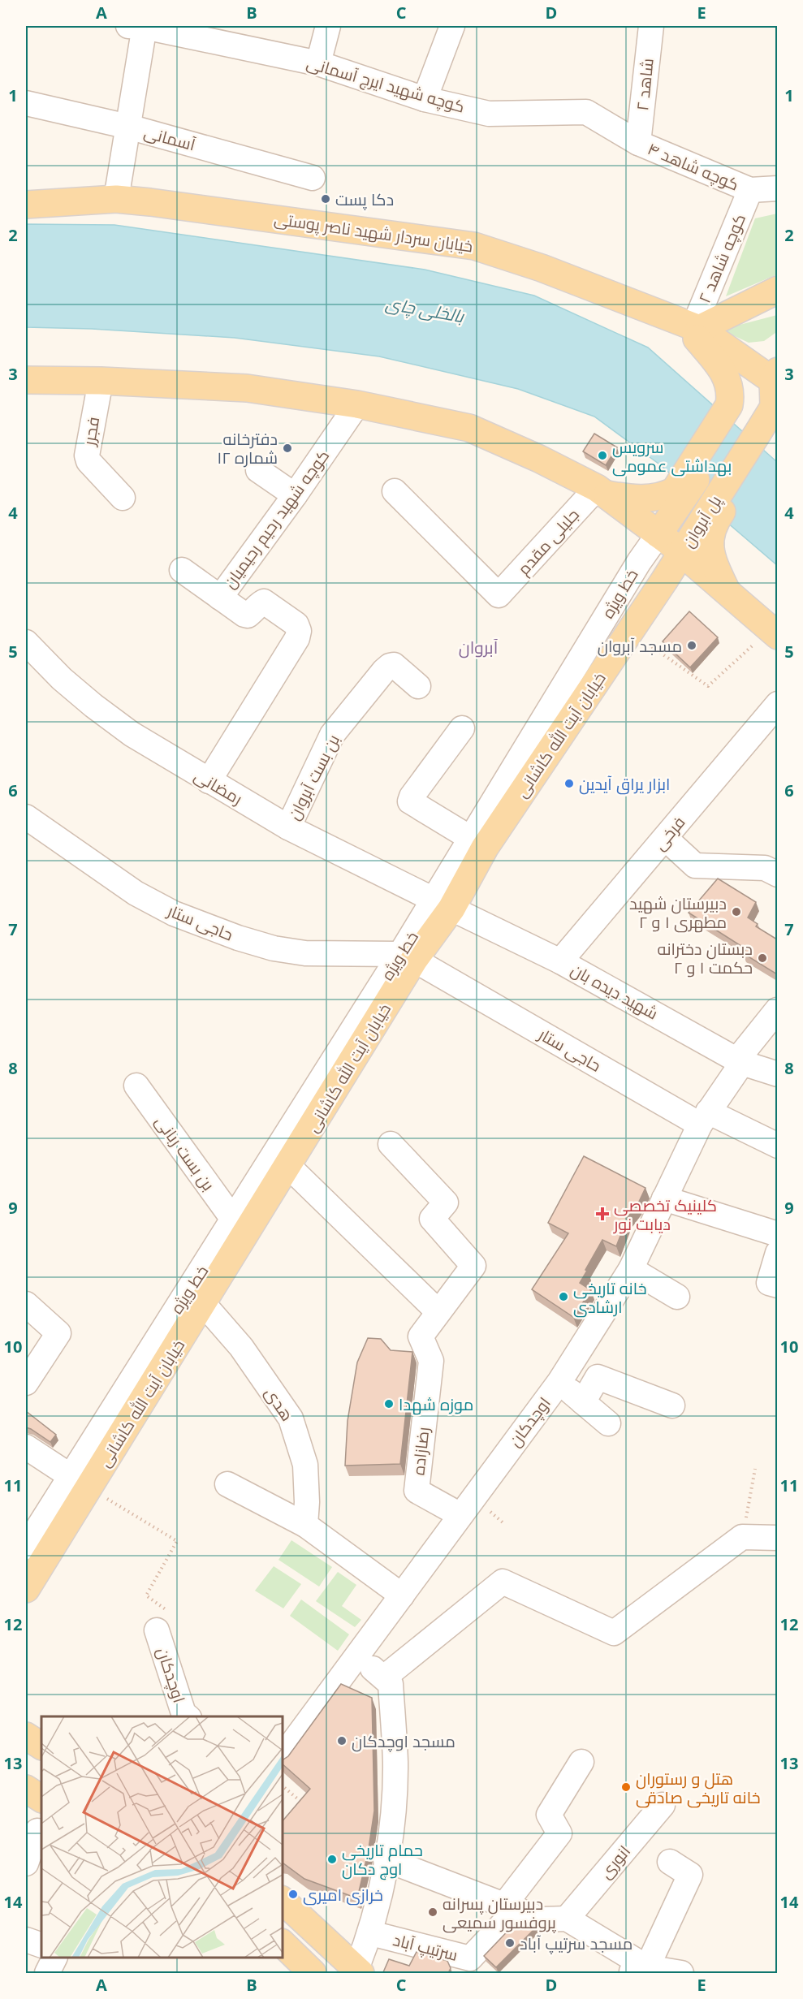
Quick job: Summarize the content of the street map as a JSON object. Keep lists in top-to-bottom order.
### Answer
{
  "streets": {
    "main road": ["خیابان سردار شهید ناصر پوستی", "پل آبروان", "خیابان آیت الله کاشانی"],
    "street": [
      "کوچه شهید ایرج آسمانی",
      "شاهد ۲",
      "آسمانی",
      "کوچه شاهد ۴",
      "کوچه شاهد ۲",
      "فجرر",
      "کوچه شهید رحیم رحیمیان",
      "جلیلی مقدم",
      "خط ویژه",
      "بن بست آبروان",
      "رمضانی",
      "فرخی",
      "حاجی ستار",
      "شهید دیده بان",
      "بن بست ربانی",
      "هدی",
      "اوچدکان",
      "رضازاده",
      "انوری",
      "سرتیپ آباد"
    ]
  },
  "crossings": [
    ["کوچه شهید ایرج آسمانی", "شاهد ۲"],
    ["کوچه شهید ایرج آسمانی", "کوچه شاهد ۴"],
    ["شاهد ۲", "کوچه شاهد ۴"],
    ["کوچه شاهد ۴", "کوچه شاهد ۲"],
    ["خیابان سردار شهید ناصر پوستی", "کوچه شاهد ۲"],
    ["خیابان سردار شهید ناصر پوستی", "پل آبروان"],
    ["کوچه شهید رحیم رحیمیان", "رمضانی"],
    ["پل آبروان", "خط ویژه"],
    ["پل آبروان", "خیابان آیت الله کاشانی"],
    ["خط ویژه", "خیابان آیت الله کاشانی"],
    ["خط ویژه", "حاجی ستار"],
    ["خط ویژه", "بن بست ربانی"],
    ["خیابان آیت الله کاشانی", "رمضانی"],
    ["خیابان آیت الله کاشانی", "حاجی ستار"],
    ["خیابان آیت الله کاشانی", "شهید دیده بان"],
    ["خیابان آیت الله کاشانی", "هدی"],
    ["بن بست آبروان", "رمضانی"],
    ["رمضانی", "شهید دیده بان"],
    ["فرخی", "شهید دیده بان"],
    ["حاجی ستار", "اوچدکان"],
    ["شهید دیده بان", "اوچدکان"],
    ["اوچدکان", "رضازاده"]
  ],
  "districts": ["آبروان"],
  "water": ["بالخلی چای"],
  "places": {
    "other": [
      "دکا پست",
      "دفترخانه شماره ۱۲",
      "سرویس بهداشتی عمومی",
      "مسجد آبروان",
      "ابزار یراق آیدین",
      "دبیرستان شهید مطهری ۱ و ۲",
      "دبستان دخترانه حکمت ۱ و ۲",
      "خانه تاریخی ارشادی",
      "موزه شهدا",
      "مسجد اوچدکان",
      "هتل و رستوران خانه تاریخی صادقی",
      "حمام تاریخی اوچ دکان",
      "خرازی امیری",
      "دبیرستان پسرانه پروفسور سمیعی",
      "مسجد سرتیپ آباد"
    ],
    "health": ["کلینیک تخصصی دیابت نور"]
  },
  "grid": {
    "columns": [
      "A",
      "B",
      "C",
      "D",
      "E"
    ],
    "rows": [
      "1",
      "2",
      "3",
      "4",
      "5",
      "6",
      "7",
      "8",
      "9",
      "10",
      "11",
      "12",
      "13",
      "14"
    ]
  }
}
